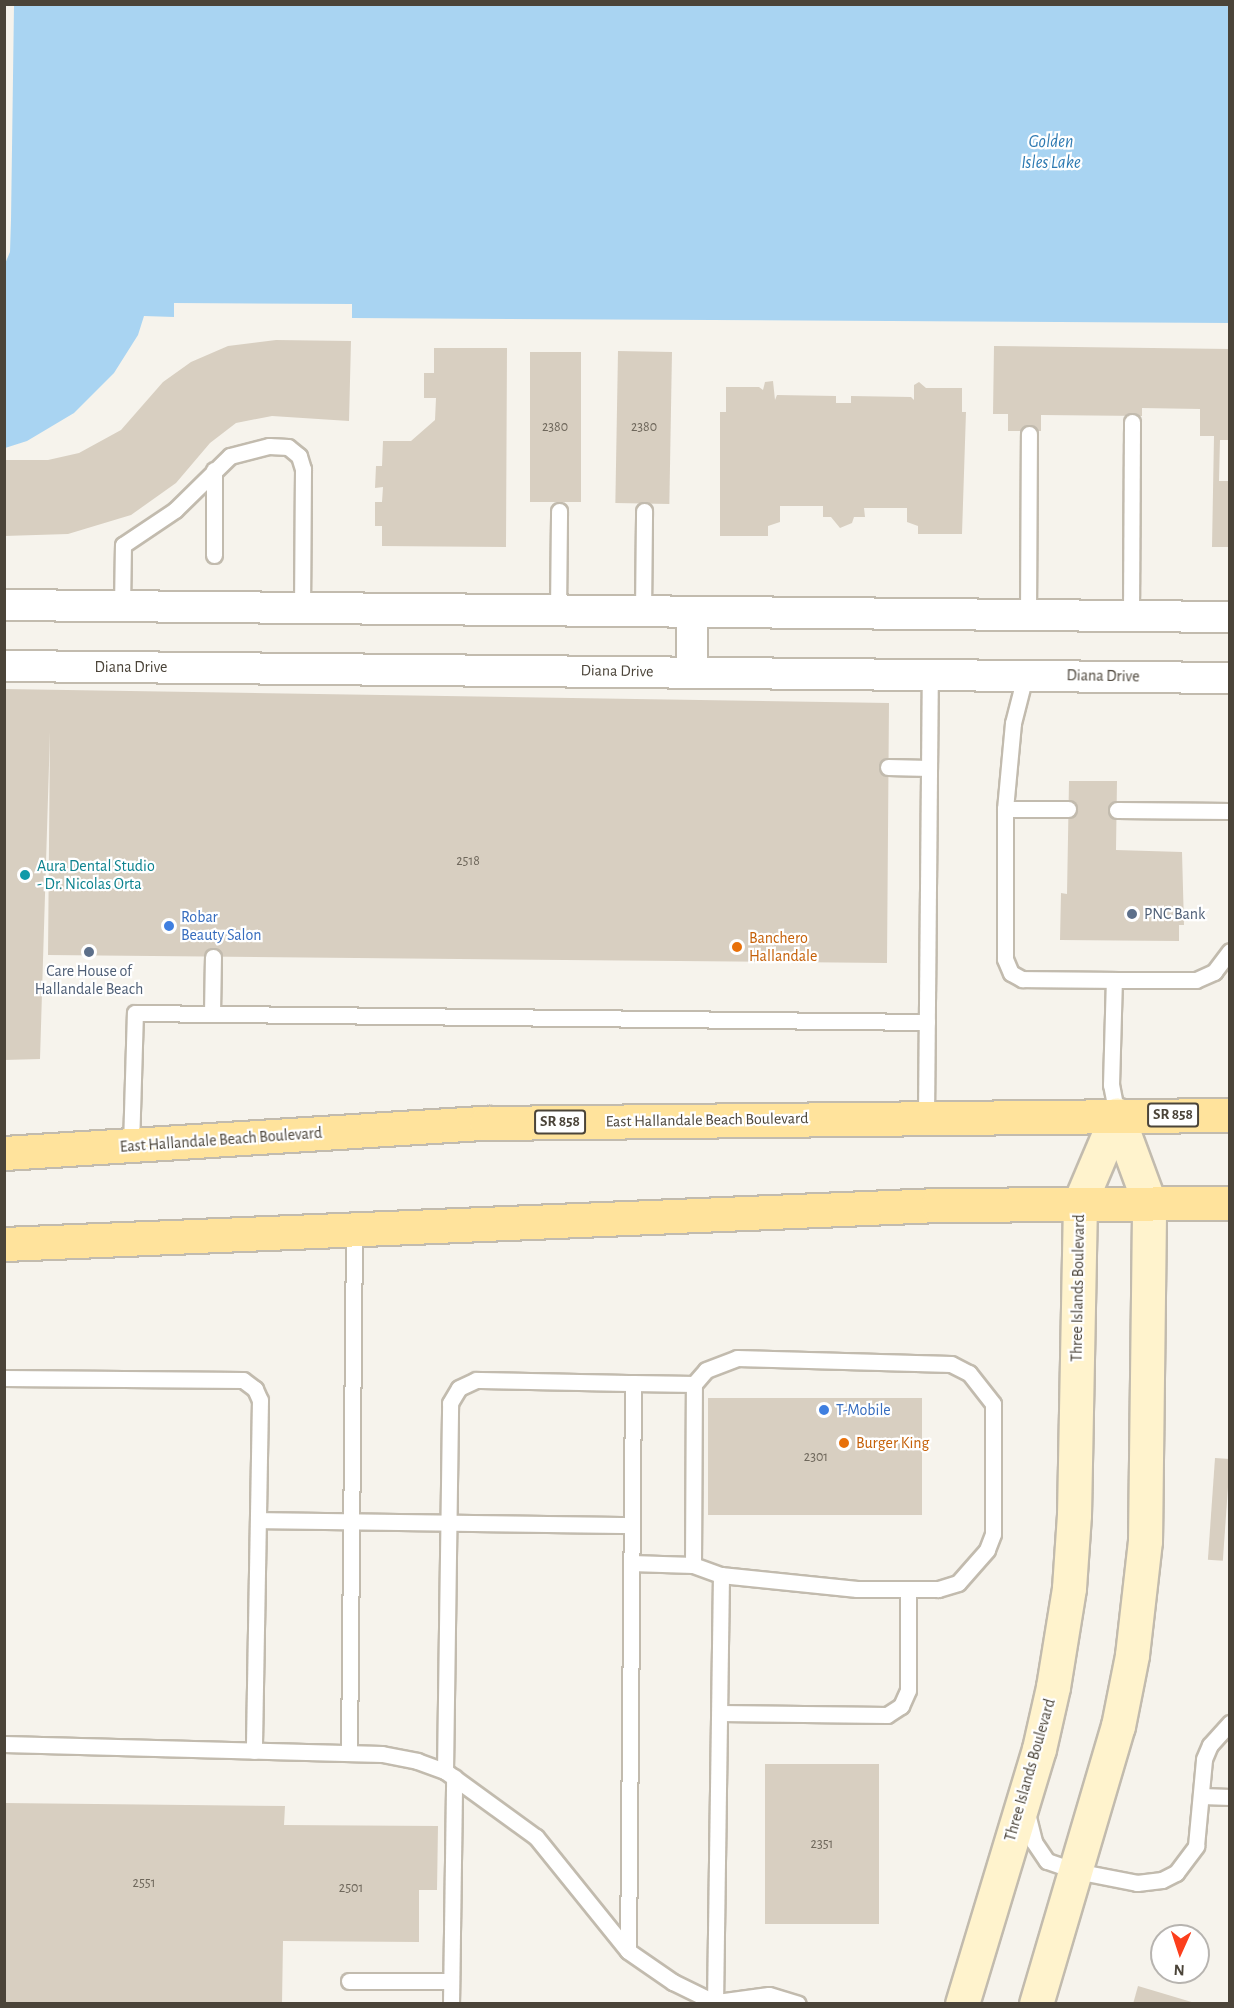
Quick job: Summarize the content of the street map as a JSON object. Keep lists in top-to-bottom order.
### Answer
{
  "streets": {
    "main road": ["SR 858", "East Hallandale Beach Boulevard"],
    "street": ["Diana Drive", "Three Islands Boulevard"]
  },
  "crossings": [
    ["East Hallandale Beach Boulevard", "Three Islands Boulevard"]
  ],
  "water": ["Golden Isles Lake"],
  "places": [
    "Aura Dental Studio - Dr. Nicolas Orta",
    "PNC Bank",
    "Robar Beauty Salon",
    "Banchero Hallandale",
    "Care House of Hallandale Beach",
    "T-Mobile",
    "Burger King"
  ],
  "house_numbers": [
    "2380",
    "2380",
    "2518",
    "2301",
    "2351",
    "2551",
    "2501"
  ],
  "north": "bottom"
}
